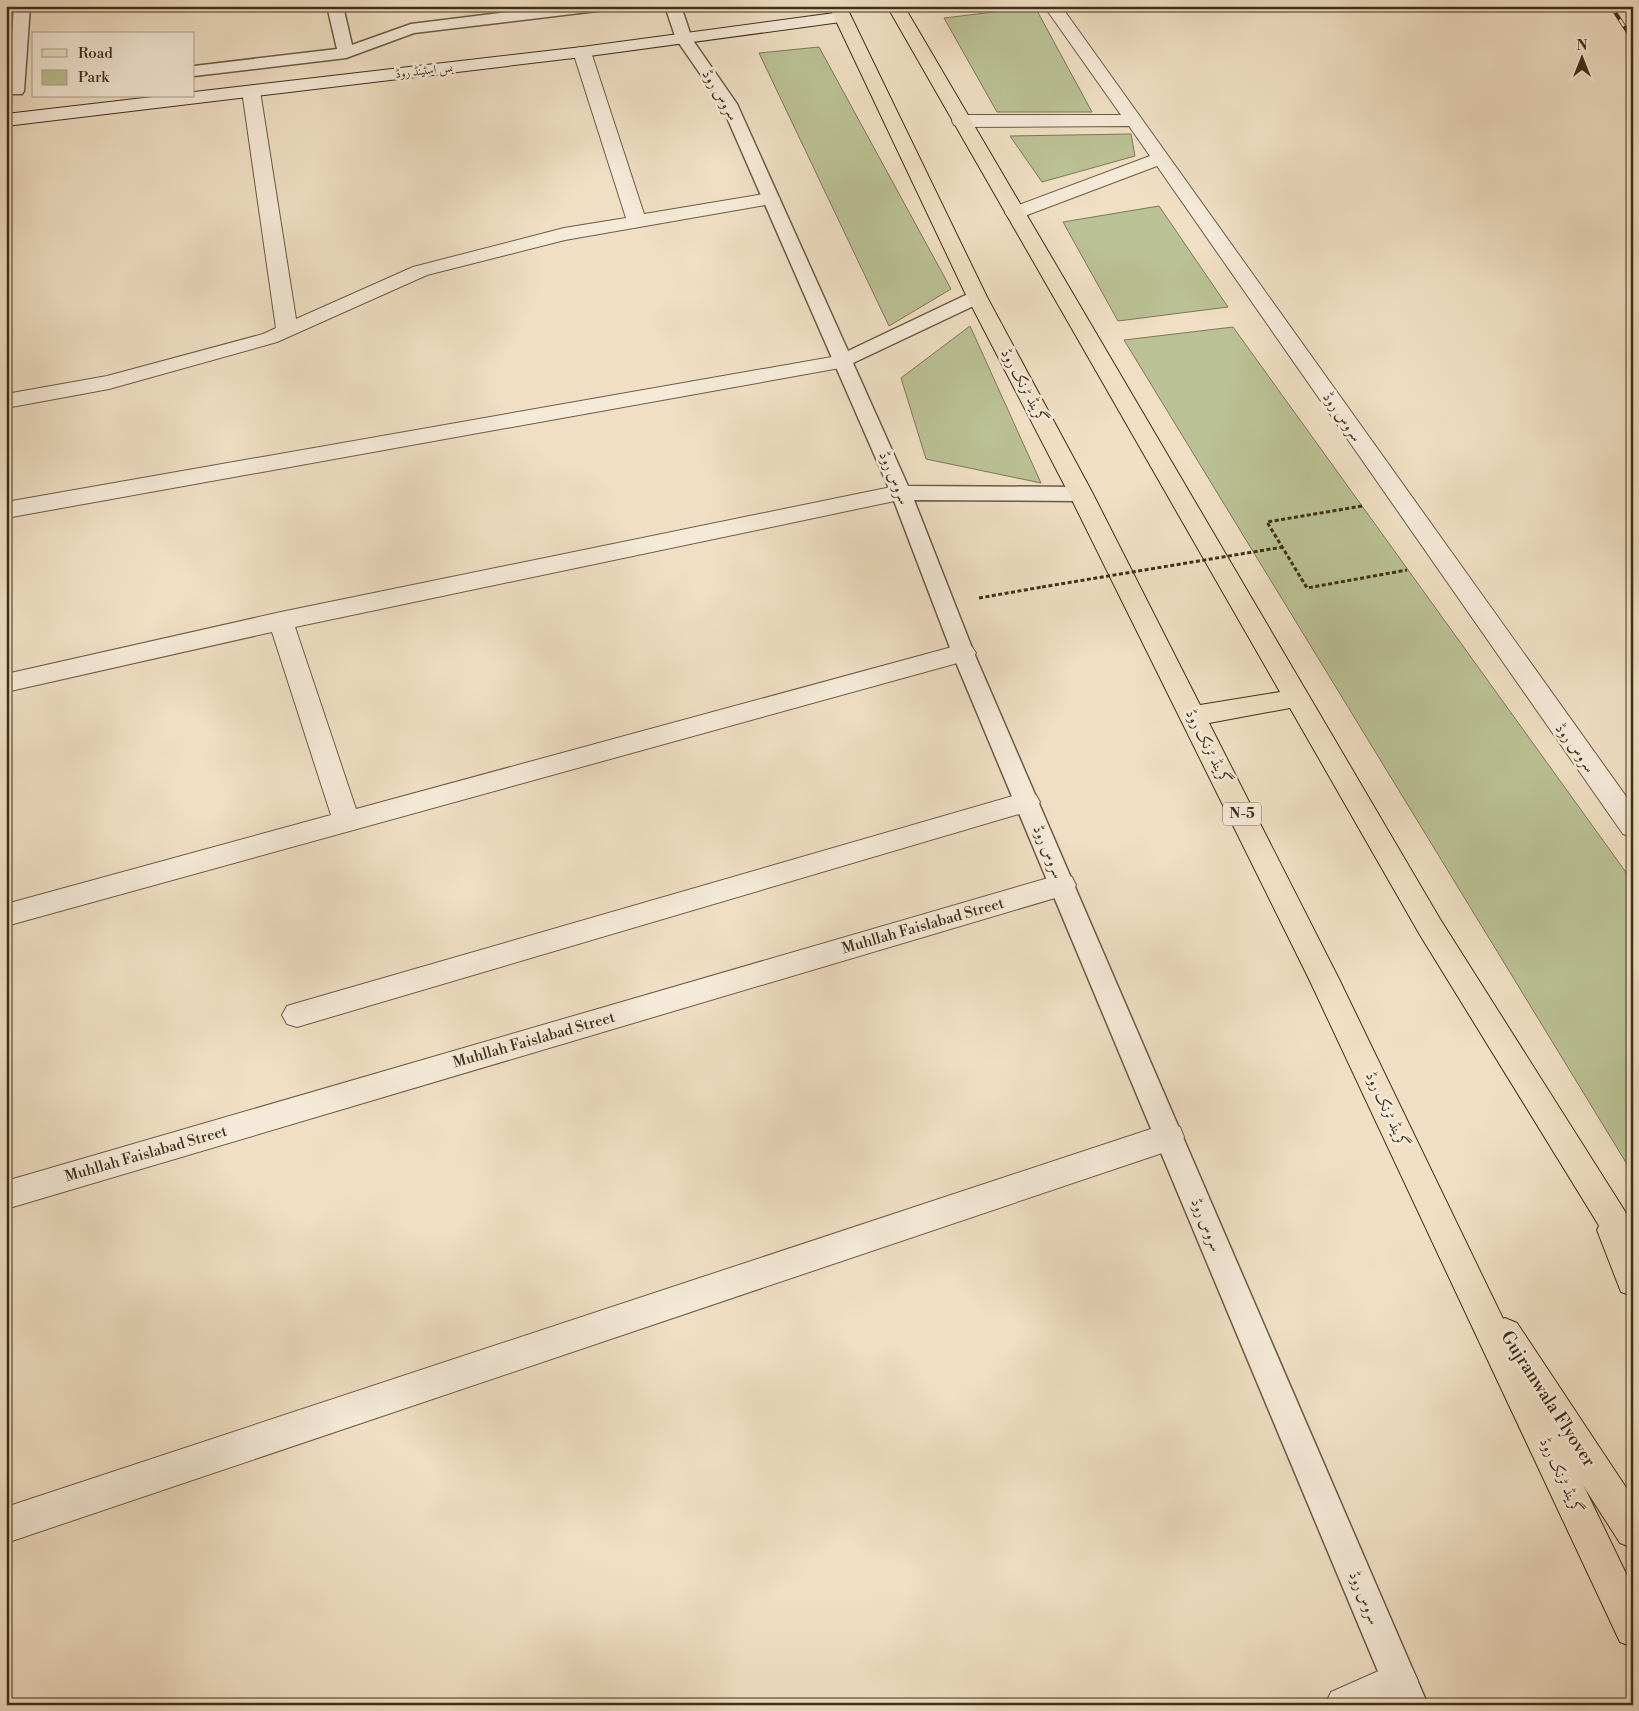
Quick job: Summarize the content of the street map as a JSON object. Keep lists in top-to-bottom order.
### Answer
{
  "streets": {
    "main road": ["گرینڈ ٹرنک روڈ", "N-5", "Gujranwala Flyover"],
    "street": ["بس اسٹینڈ روڈ", "سروس روڈ", "Muhllah Faislabad Street"]
  },
  "crossings": [
    ["بس اسٹینڈ روڈ", "سروس روڈ"],
    ["بس اسٹینڈ روڈ", "گرینڈ ٹرنک روڈ"],
    ["سروس روڈ", "Muhllah Faislabad Street"],
    ["گرینڈ ٹرنک روڈ", "Gujranwala Flyover"]
  ],
  "legend": ["Road", "Park"],
  "north": "top"
}
